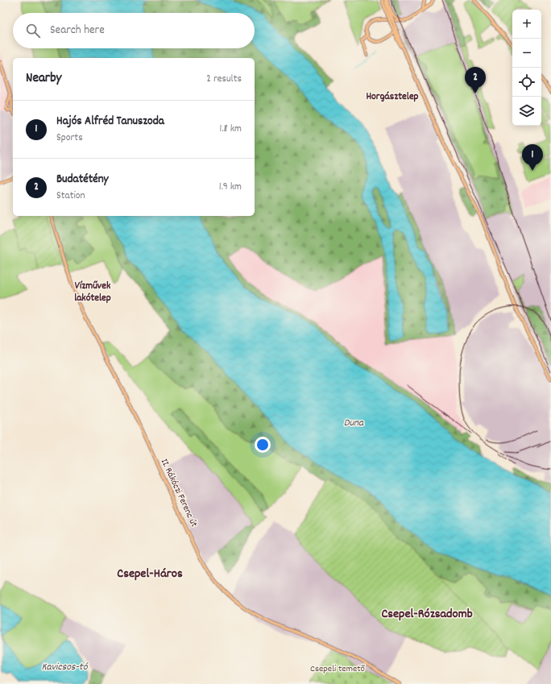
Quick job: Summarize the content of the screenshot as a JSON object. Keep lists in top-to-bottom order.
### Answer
{
  "streets": {
    "main road": ["II. Rákóczi Ferenc út"]
  },
  "districts": [
    "Horgásztelep",
    "Vízművek lakótelep",
    "Csepel-Háros",
    "Csepel-Rózsadomb"
  ],
  "water": ["Duna", "Kavicsos-tó"],
  "parks": ["Csepeli temető"],
  "page": {
    "map_buttons": ["+", "−"],
    "search": "Search here",
    "heading": ["Nearby", "2 results"],
    "pins": ["2", "1"],
    "list": [
      {
        "mark": "1",
        "name": "Hajós Alfréd Tanuszoda",
        "note": "Sports",
        "value": "1.8 km"
      },
      {
        "mark": "2",
        "name": "Budatétény",
        "note": "Station",
        "value": "1.9 km"
      }
    ]
  }
}
